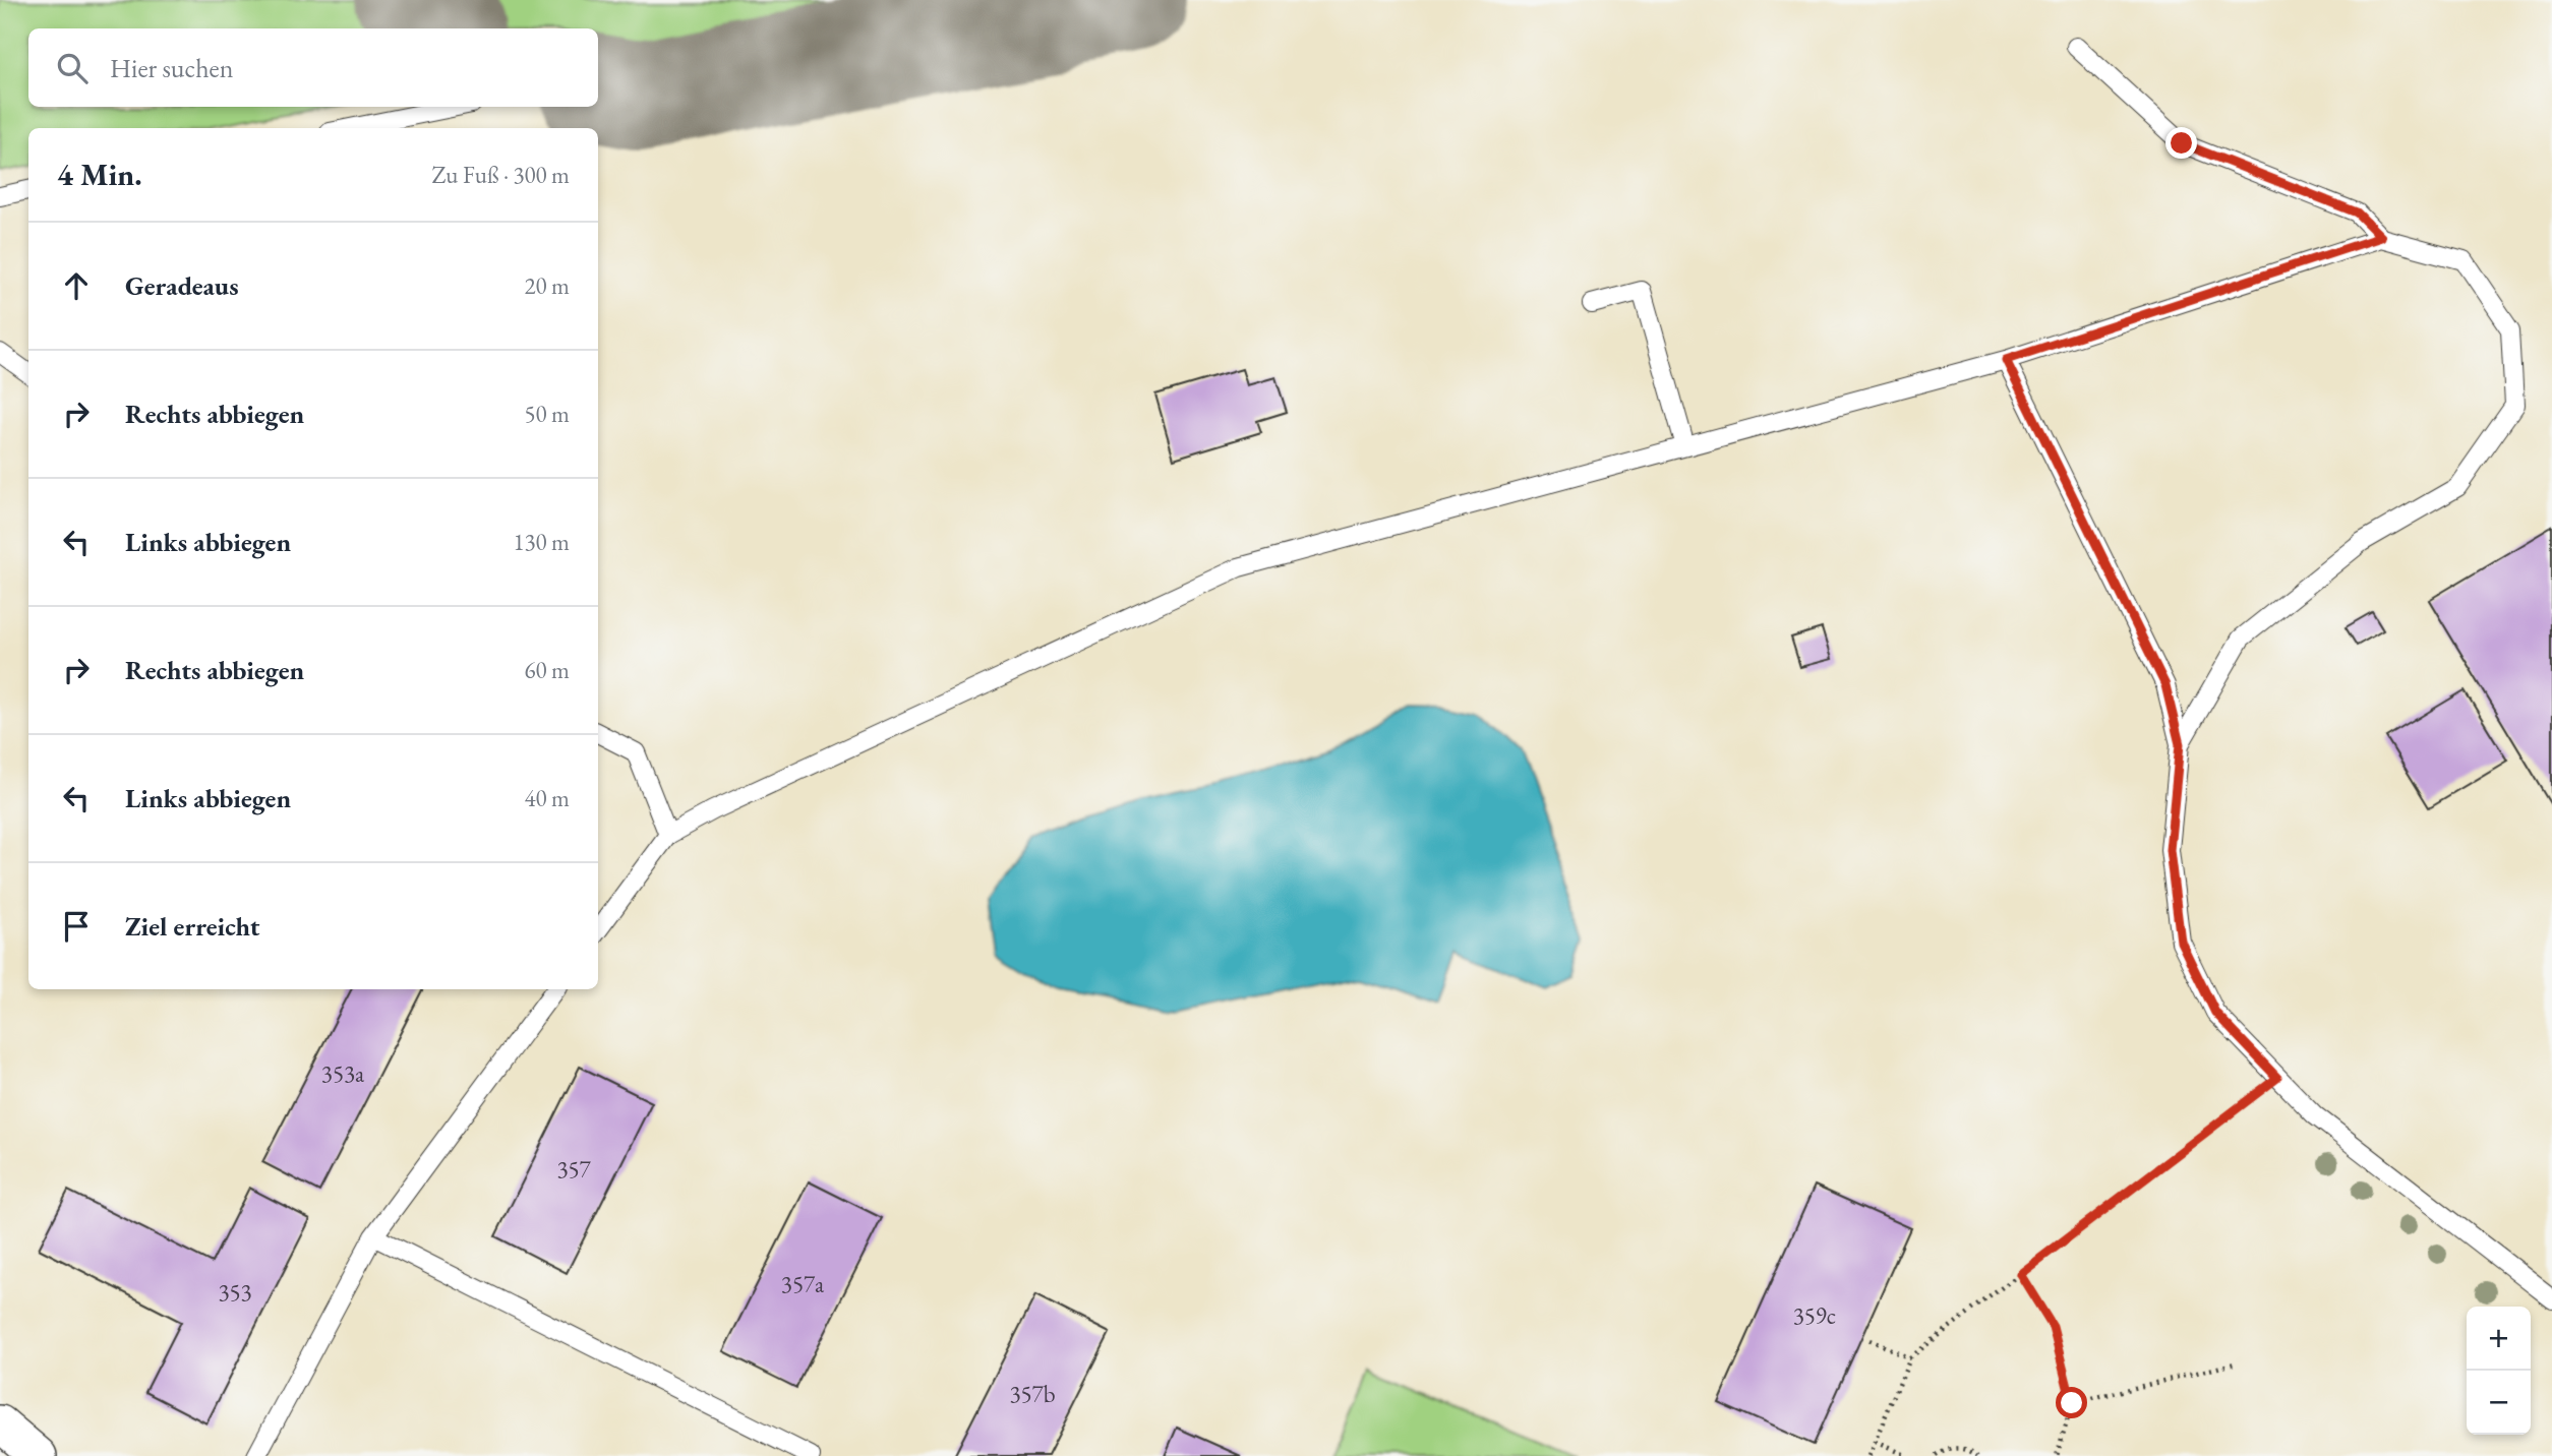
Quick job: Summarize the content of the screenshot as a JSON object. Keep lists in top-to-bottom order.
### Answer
{
  "house_numbers": [
    "353a",
    "357",
    "357a",
    "353",
    "359c",
    "357b"
  ],
  "page": {
    "search": "Hier suchen",
    "heading": ["4 Min.", "Zu Fuß · 300 m"],
    "list": [
      ["Geradeaus", "20 m"],
      ["Rechts abbiegen", "50 m"],
      ["Links abbiegen", "130 m"],
      ["Rechts abbiegen", "60 m"],
      ["Links abbiegen", "40 m"],
      "Ziel erreicht"
    ],
    "map_buttons": ["+", "−"]
  }
}
